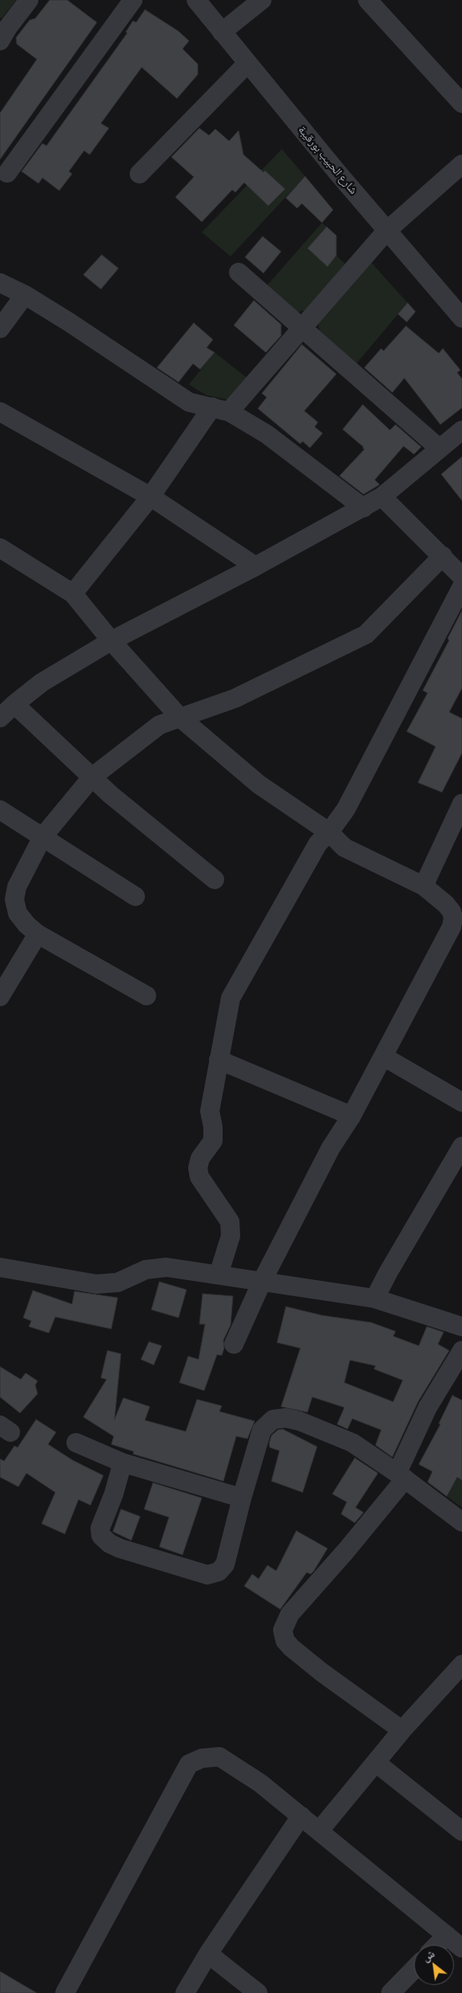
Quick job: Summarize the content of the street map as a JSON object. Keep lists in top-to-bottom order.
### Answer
{
  "streets": {
    "street": ["شارع الحبيب بورقيبة"]
  },
  "north": "top left"
}
